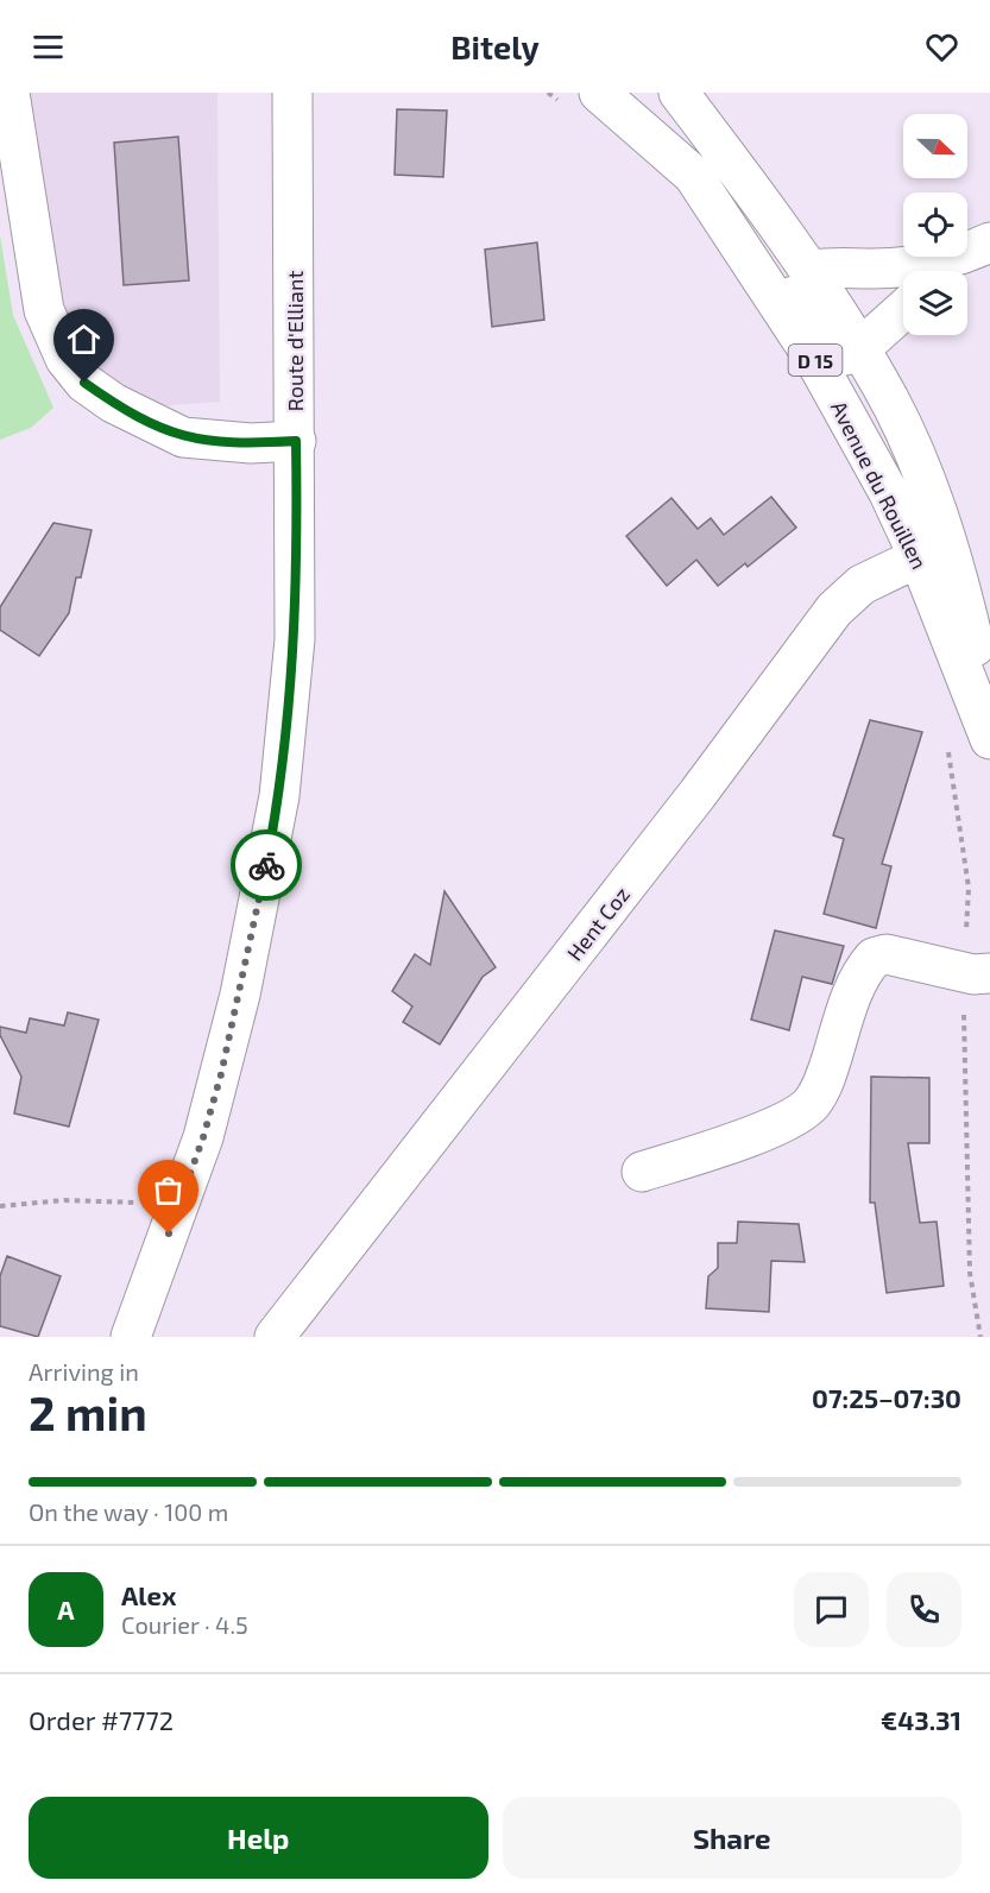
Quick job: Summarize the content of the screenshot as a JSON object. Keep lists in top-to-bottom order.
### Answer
{
  "streets": {
    "street": [
      "Route d'Elliant",
      "D 15",
      "Avenue du Rouillen",
      "Hent Coz"
    ]
  },
  "crossings": [
    ["Avenue du Rouillen", "Hent Coz"]
  ],
  "north": "right",
  "page": {
    "header": "Bitely",
    "heading": ["2 min", "Arriving in", "07:25–07:30"],
    "panel": [
      "Alex",
      "Courier · 4.5",
      "Order #7772",
      "€43.31"
    ],
    "bar": "On the way · 100 m",
    "round": "A",
    "buttons": ["Help", "Share"]
  }
}
